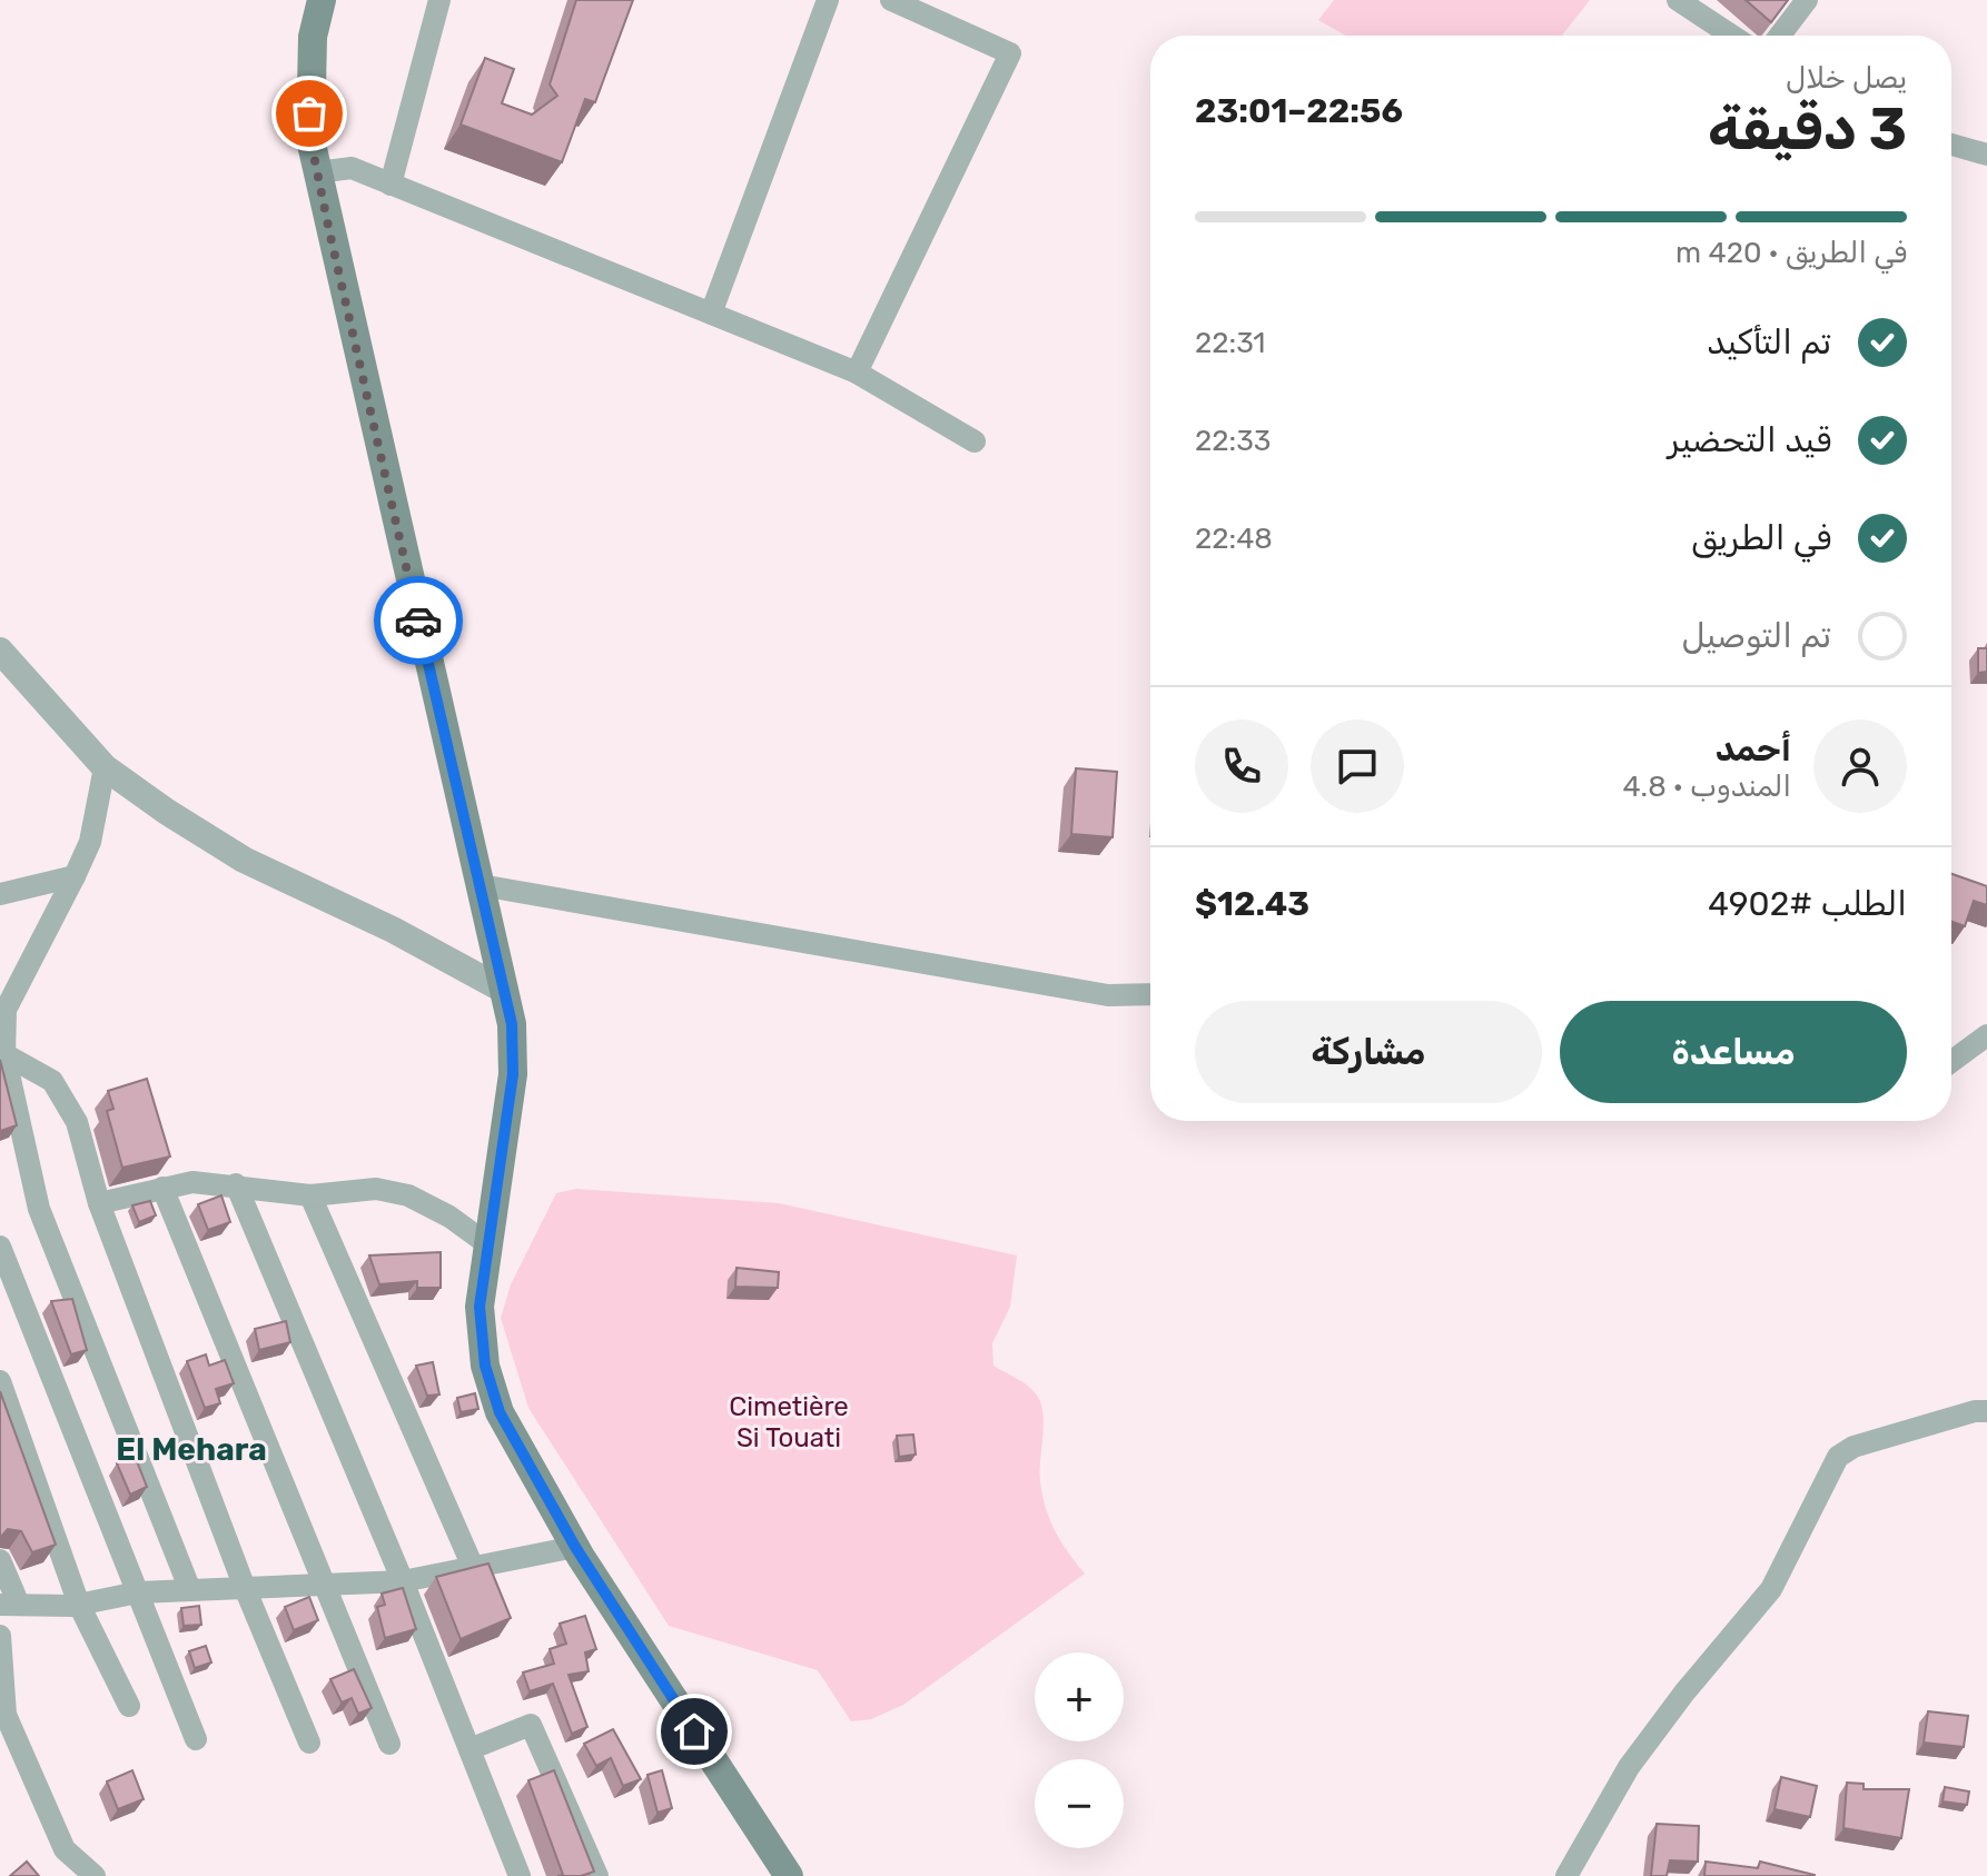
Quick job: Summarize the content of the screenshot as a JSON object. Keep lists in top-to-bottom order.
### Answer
{
  "districts": ["El Mehara"],
  "parks": ["Cimetière Si Touati"],
  "page": {
    "heading": ["3 دقيقة", "يصل خلال", "22:56–23:01"],
    "panel": [
      "أحمد",
      "المندوب · 4.8",
      "الطلب #4902",
      "$12.43"
    ],
    "bar": "في الطريق · 420 m",
    "list": [
      ["تم التأكيد", "22:31"],
      ["قيد التحضير", "22:33"],
      ["في الطريق", "22:48"],
      "تم التوصيل"
    ],
    "buttons": ["مساعدة", "مشاركة"],
    "map_buttons": ["+", "−"]
  }
}
